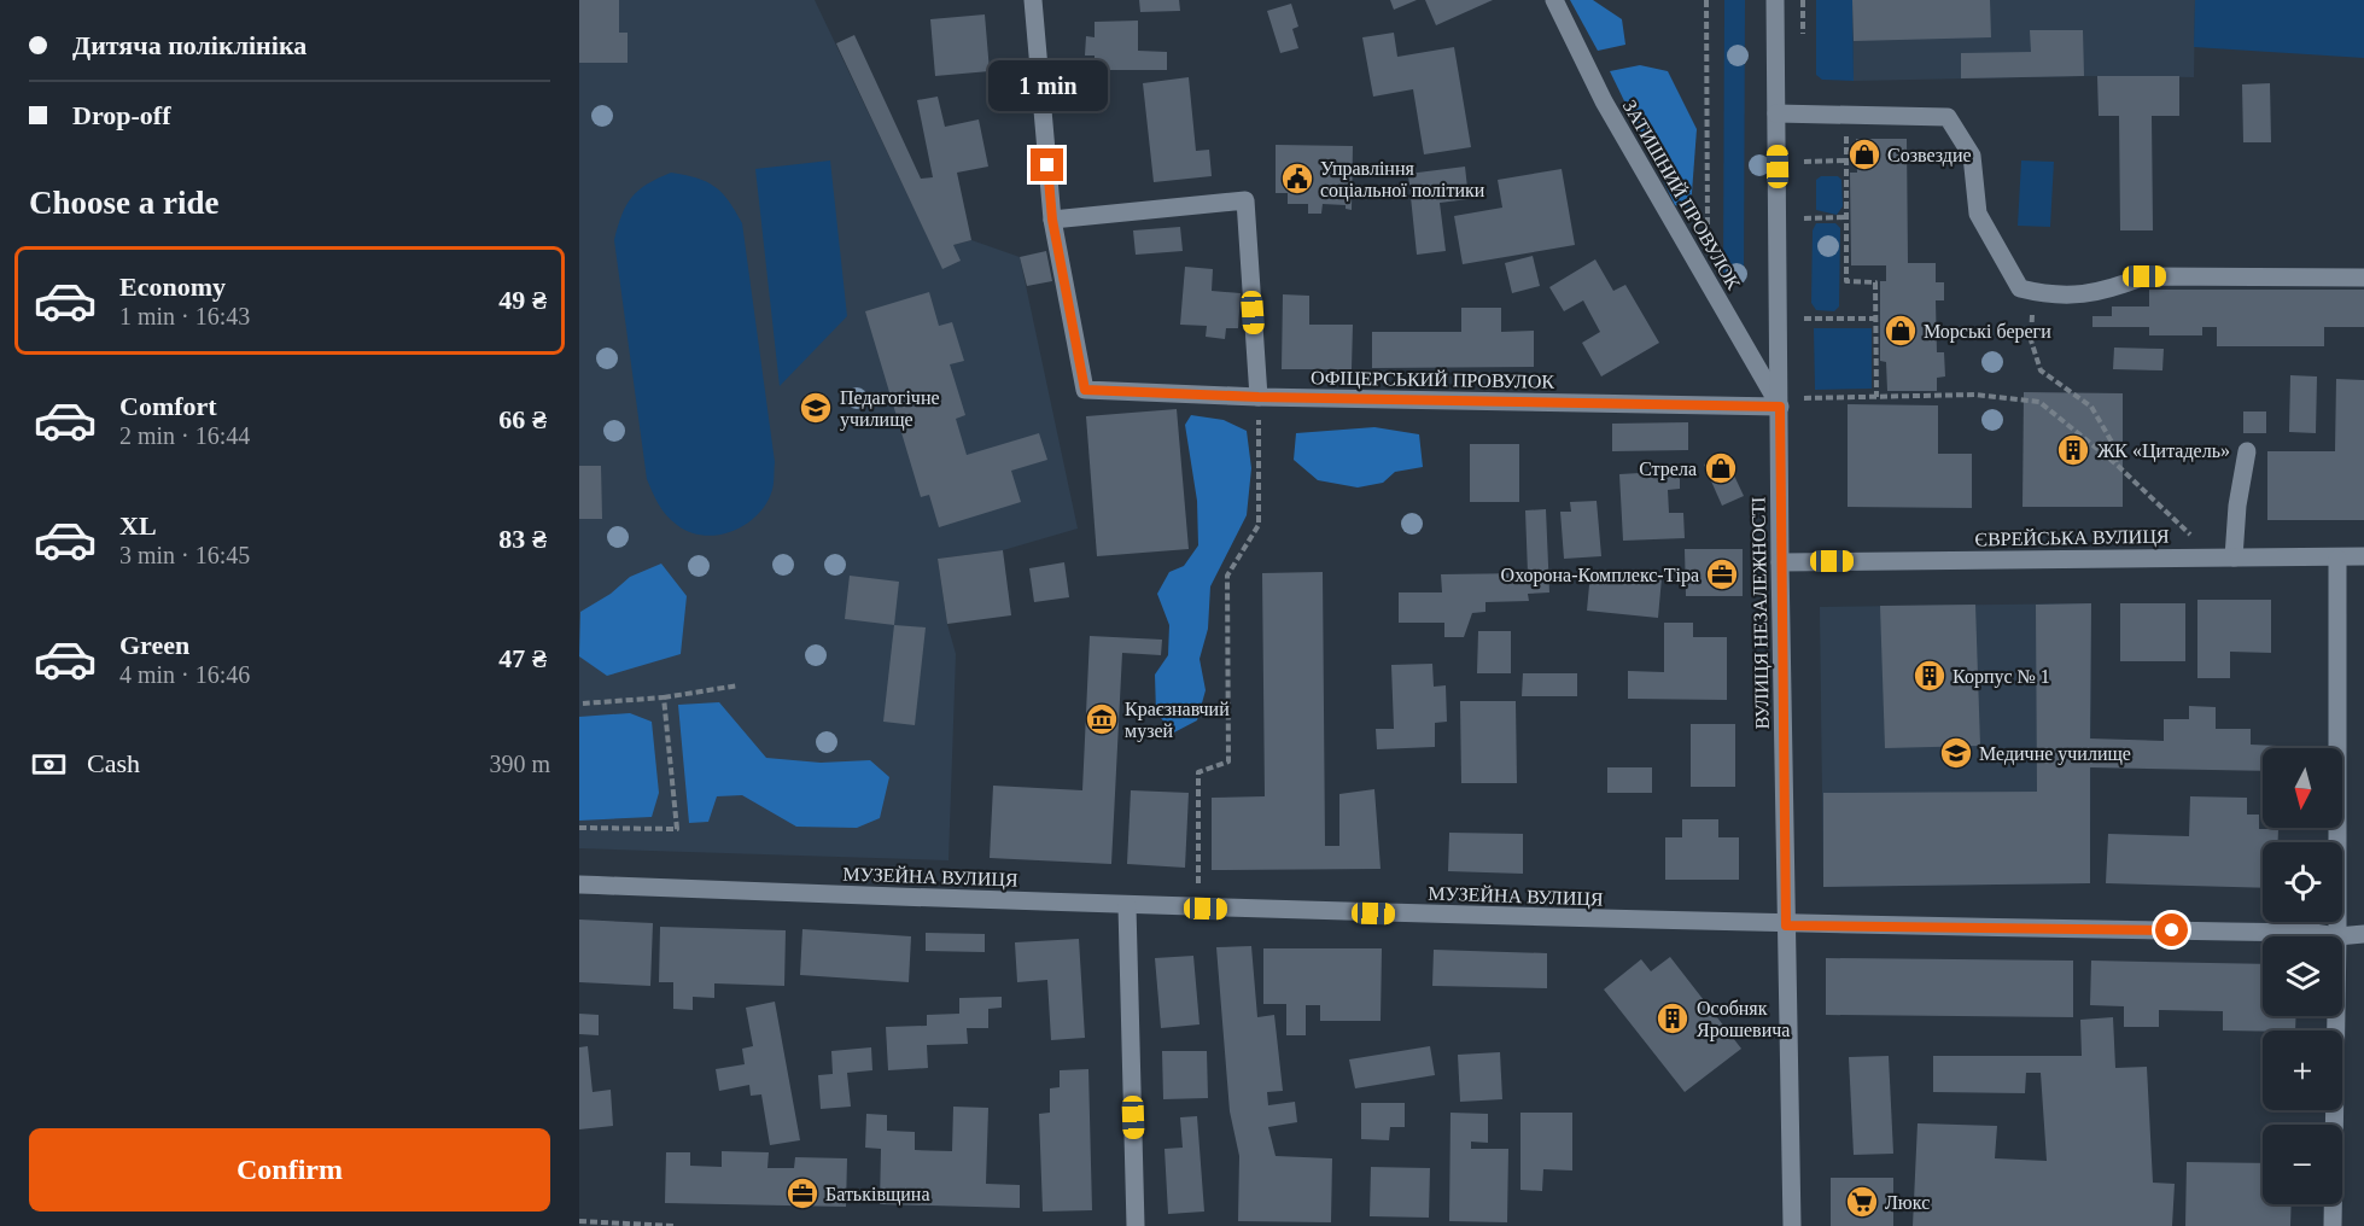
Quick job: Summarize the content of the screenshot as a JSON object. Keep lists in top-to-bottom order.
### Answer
{
  "streets": {
    "street": [
      "ЗАТИШНИЙ ПРОВУЛОК",
      "ОФІЦЕРСЬКИЙ ПРОВУЛОК",
      "ЄВРЕЙСЬКА ВУЛИЦЯ",
      "ВУЛИЦЯ НЕЗАЛЕЖНОСТІ",
      "МУЗЕЙНА ВУЛИЦЯ"
    ]
  },
  "crossings": [
    ["ЗАТИШНИЙ ПРОВУЛОК", "ОФІЦЕРСЬКИЙ ПРОВУЛОК"],
    ["ЗАТИШНИЙ ПРОВУЛОК", "ВУЛИЦЯ НЕЗАЛЕЖНОСТІ"],
    ["ОФІЦЕРСЬКИЙ ПРОВУЛОК", "ВУЛИЦЯ НЕЗАЛЕЖНОСТІ"],
    ["ЄВРЕЙСЬКА ВУЛИЦЯ", "ВУЛИЦЯ НЕЗАЛЕЖНОСТІ"],
    ["ВУЛИЦЯ НЕЗАЛЕЖНОСТІ", "МУЗЕЙНА ВУЛИЦЯ"]
  ],
  "places": {
    "shop": ["Созвездие", "Морські береги", "Стрела"],
    "public building": ["Управління соціальної політики"],
    "school or university": ["Педагогічне училище", "Медичне училище"],
    "building": ["ЖК «Цитадель»", "Корпус № 1", "Особняк Ярошевича"],
    "office": ["Охорона-Комплекс-Тіра", "Батьківщина"],
    "museum": ["Краєзнавчий музей"],
    "supermarket": ["Люкс"]
  },
  "north": "bottom",
  "page": {
    "banner": ["Дитяча поліклініка", "Drop-off"],
    "bubble": "1 min",
    "heading": "Choose a ride",
    "list": [
      {
        "name": "Economy",
        "note": "1 min · 16:43",
        "value": "49 ₴"
      },
      {
        "name": "Comfort",
        "note": "2 min · 16:44",
        "value": "66 ₴"
      },
      {
        "name": "XL",
        "note": "3 min · 16:45",
        "value": "83 ₴"
      },
      {
        "name": "Green",
        "note": "4 min · 16:46",
        "value": "47 ₴"
      }
    ],
    "pay": ["Cash", "390 m"],
    "map_buttons": ["+", "−"],
    "buttons": "Confirm"
  }
}
